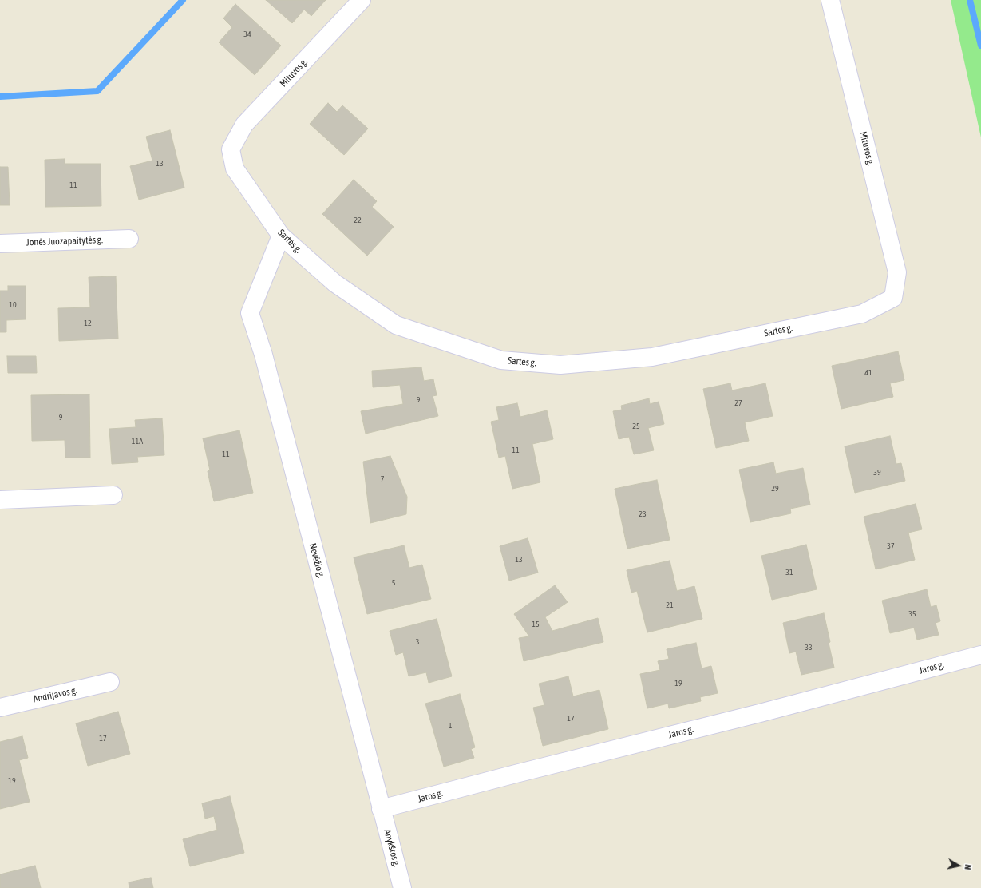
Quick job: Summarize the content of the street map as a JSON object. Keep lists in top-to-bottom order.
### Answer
{
  "streets": {
    "street": [
      "Mituvos g.",
      "Jonės Juozapaitytės g.",
      "Sartės g.",
      "Nevėžio g.",
      "Jaros g.",
      "Andrijavos g.",
      "Anykštos g."
    ]
  },
  "crossings": [
    ["Mituvos g.", "Sartės g."],
    ["Sartės g.", "Nevėžio g."],
    ["Nevėžio g.", "Jaros g."],
    ["Nevėžio g.", "Anykštos g."],
    ["Jaros g.", "Anykštos g."]
  ],
  "house_numbers": [
    "34",
    "13",
    "11",
    "22",
    "10",
    "12",
    "41",
    "9",
    "27",
    "9",
    "25",
    "11A",
    "11",
    "11",
    "39",
    "7",
    "29",
    "23",
    "37",
    "13",
    "31",
    "5",
    "21",
    "35",
    "15",
    "3",
    "33",
    "19",
    "17",
    "1",
    "17",
    "19"
  ],
  "north": "right"
}
